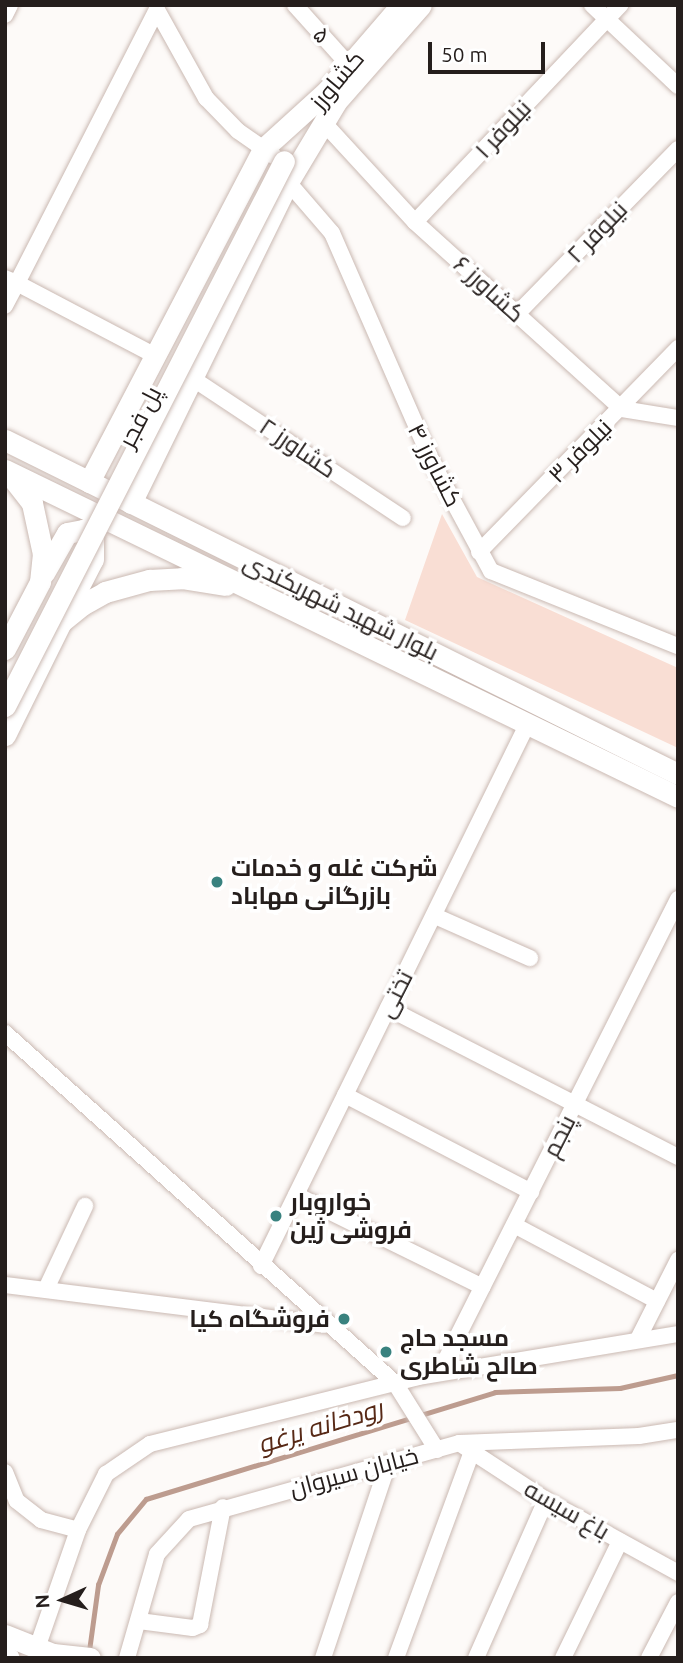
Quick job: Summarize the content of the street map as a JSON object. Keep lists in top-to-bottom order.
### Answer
{
  "streets": {
    "main road": ["کشاورز", "پل فجر", "بلوار شهید شهریکندی"],
    "street": [
      "۵",
      "نیلوفر ۱",
      "نیلوفر ۲",
      "کشاورز ۶",
      "کشاورز ۲",
      "نیلوفر ۳",
      "کشاورز ۴",
      "تختی",
      "پنجم",
      "خیابان سیروان",
      "باغ سیسه"
    ]
  },
  "crossings": [
    ["۵", "کشاورز"],
    ["کشاورز", "پل فجر"],
    ["نیلوفر ۱", "کشاورز ۶"],
    ["نیلوفر ۲", "کشاورز ۶"],
    ["کشاورز ۶", "نیلوفر ۳"],
    ["نیلوفر ۳", "کشاورز ۴"],
    ["بلوار شهید شهریکندی", "تختی"],
    ["خیابان سیروان", "باغ سیسه"]
  ],
  "water": ["رودخانه یرغو"],
  "places": [
    "شرکت غله و خدمات بازرگانی مهاباد",
    "خواروبار فروشی ژین",
    "فروشگاه کیا",
    "مسجد حاج صالح شاطری"
  ],
  "scale_bar": "50 m",
  "north": "left"
}
